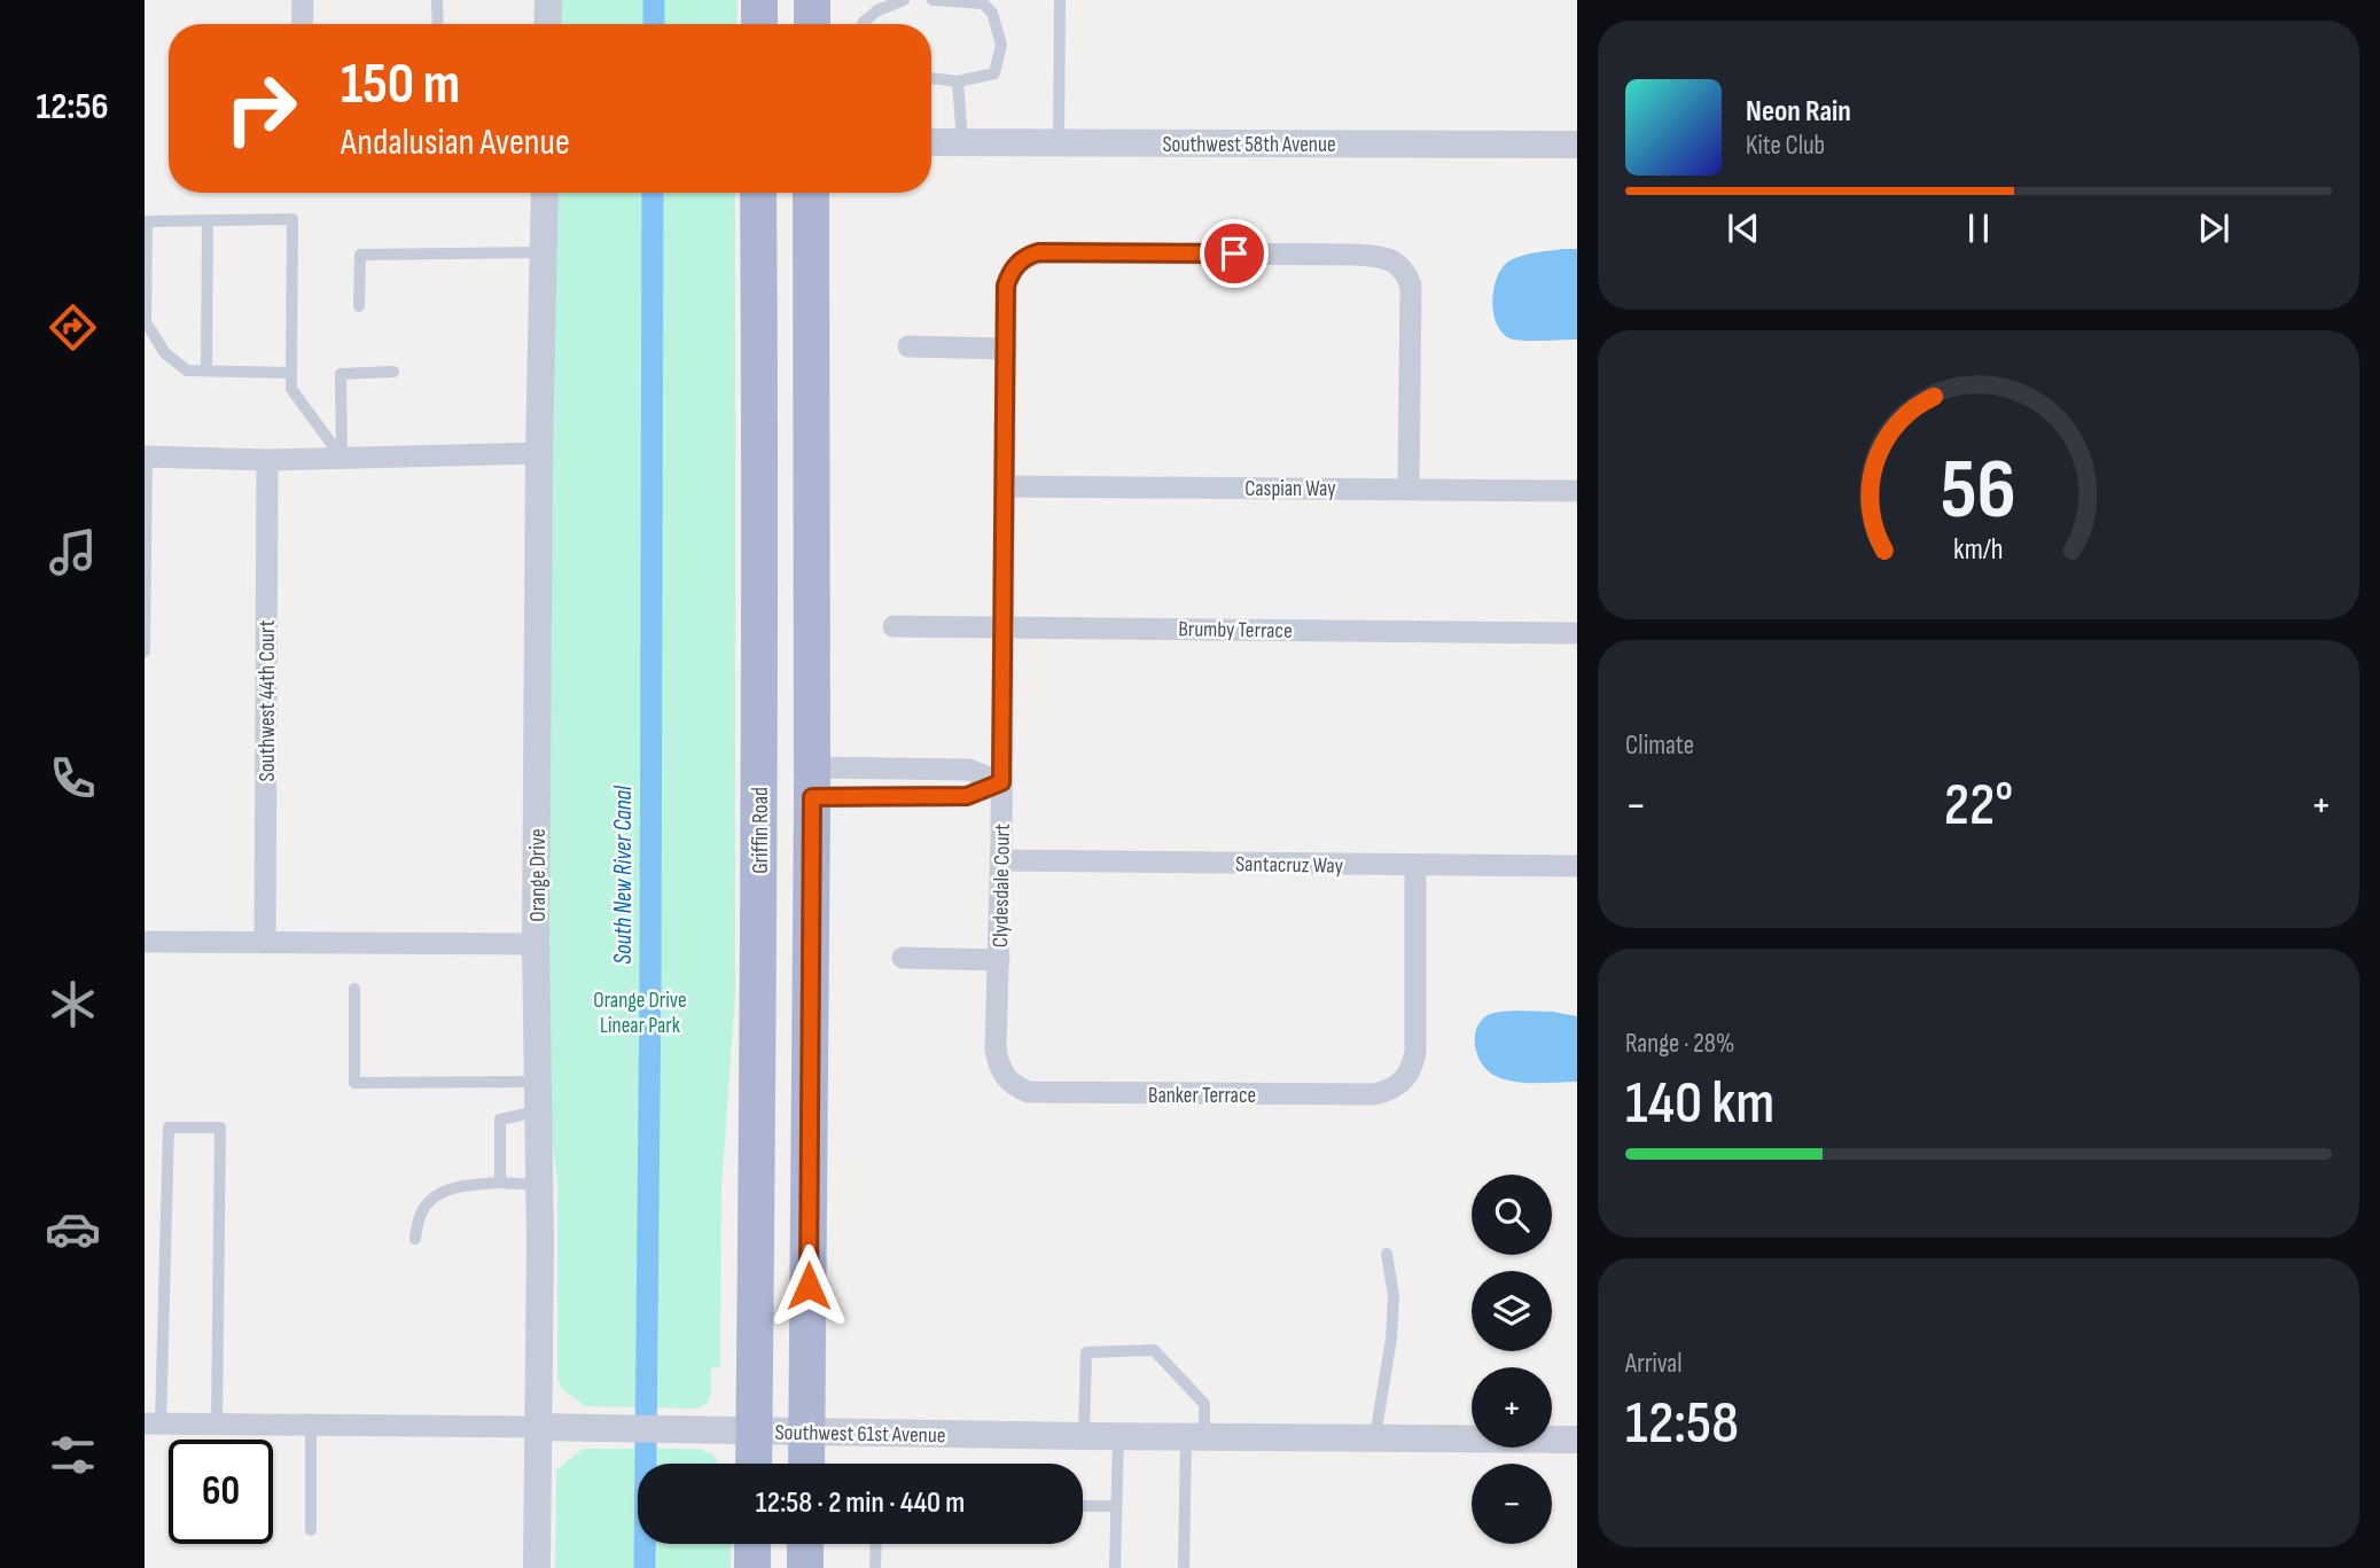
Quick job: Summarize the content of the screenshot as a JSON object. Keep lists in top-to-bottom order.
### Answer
{
  "streets": {
    "main road": ["Griffin Road"],
    "street": [
      "Southwest 58th Avenue",
      "Caspian Way",
      "Brumby Terrace",
      "Southwest 44th Court",
      "Santacruz Way",
      "Orange Drive",
      "Clydesdale Court",
      "Banker Terrace",
      "Southwest 61st Avenue"
    ]
  },
  "crossings": [
    ["Caspian Way", "Clydesdale Court"],
    ["Brumby Terrace", "Clydesdale Court"],
    ["Griffin Road", "Southwest 61st Avenue"],
    ["Santacruz Way", "Clydesdale Court"],
    ["Santacruz Way", "Banker Terrace"],
    ["Orange Drive", "Southwest 61st Avenue"],
    ["Clydesdale Court", "Banker Terrace"]
  ],
  "water": ["South New River Canal"],
  "parks": ["Orange Drive Linear Park"],
  "page": {
    "tabs": "12:56",
    "turn": ["150 m", "Andalusian Avenue"],
    "song": ["Neon Rain", "Kite Club"],
    "tile": [
      "Climate",
      ["Range · 28%", "140 km"],
      ["Arrival", "12:58"]
    ],
    "heat": ["−", "22°", "+"],
    "map_buttons": ["+", "−"],
    "limit": "60",
    "trip": "12:58 · 2 min · 440 m",
    "gauge": ["56", "km/h"]
  }
}
